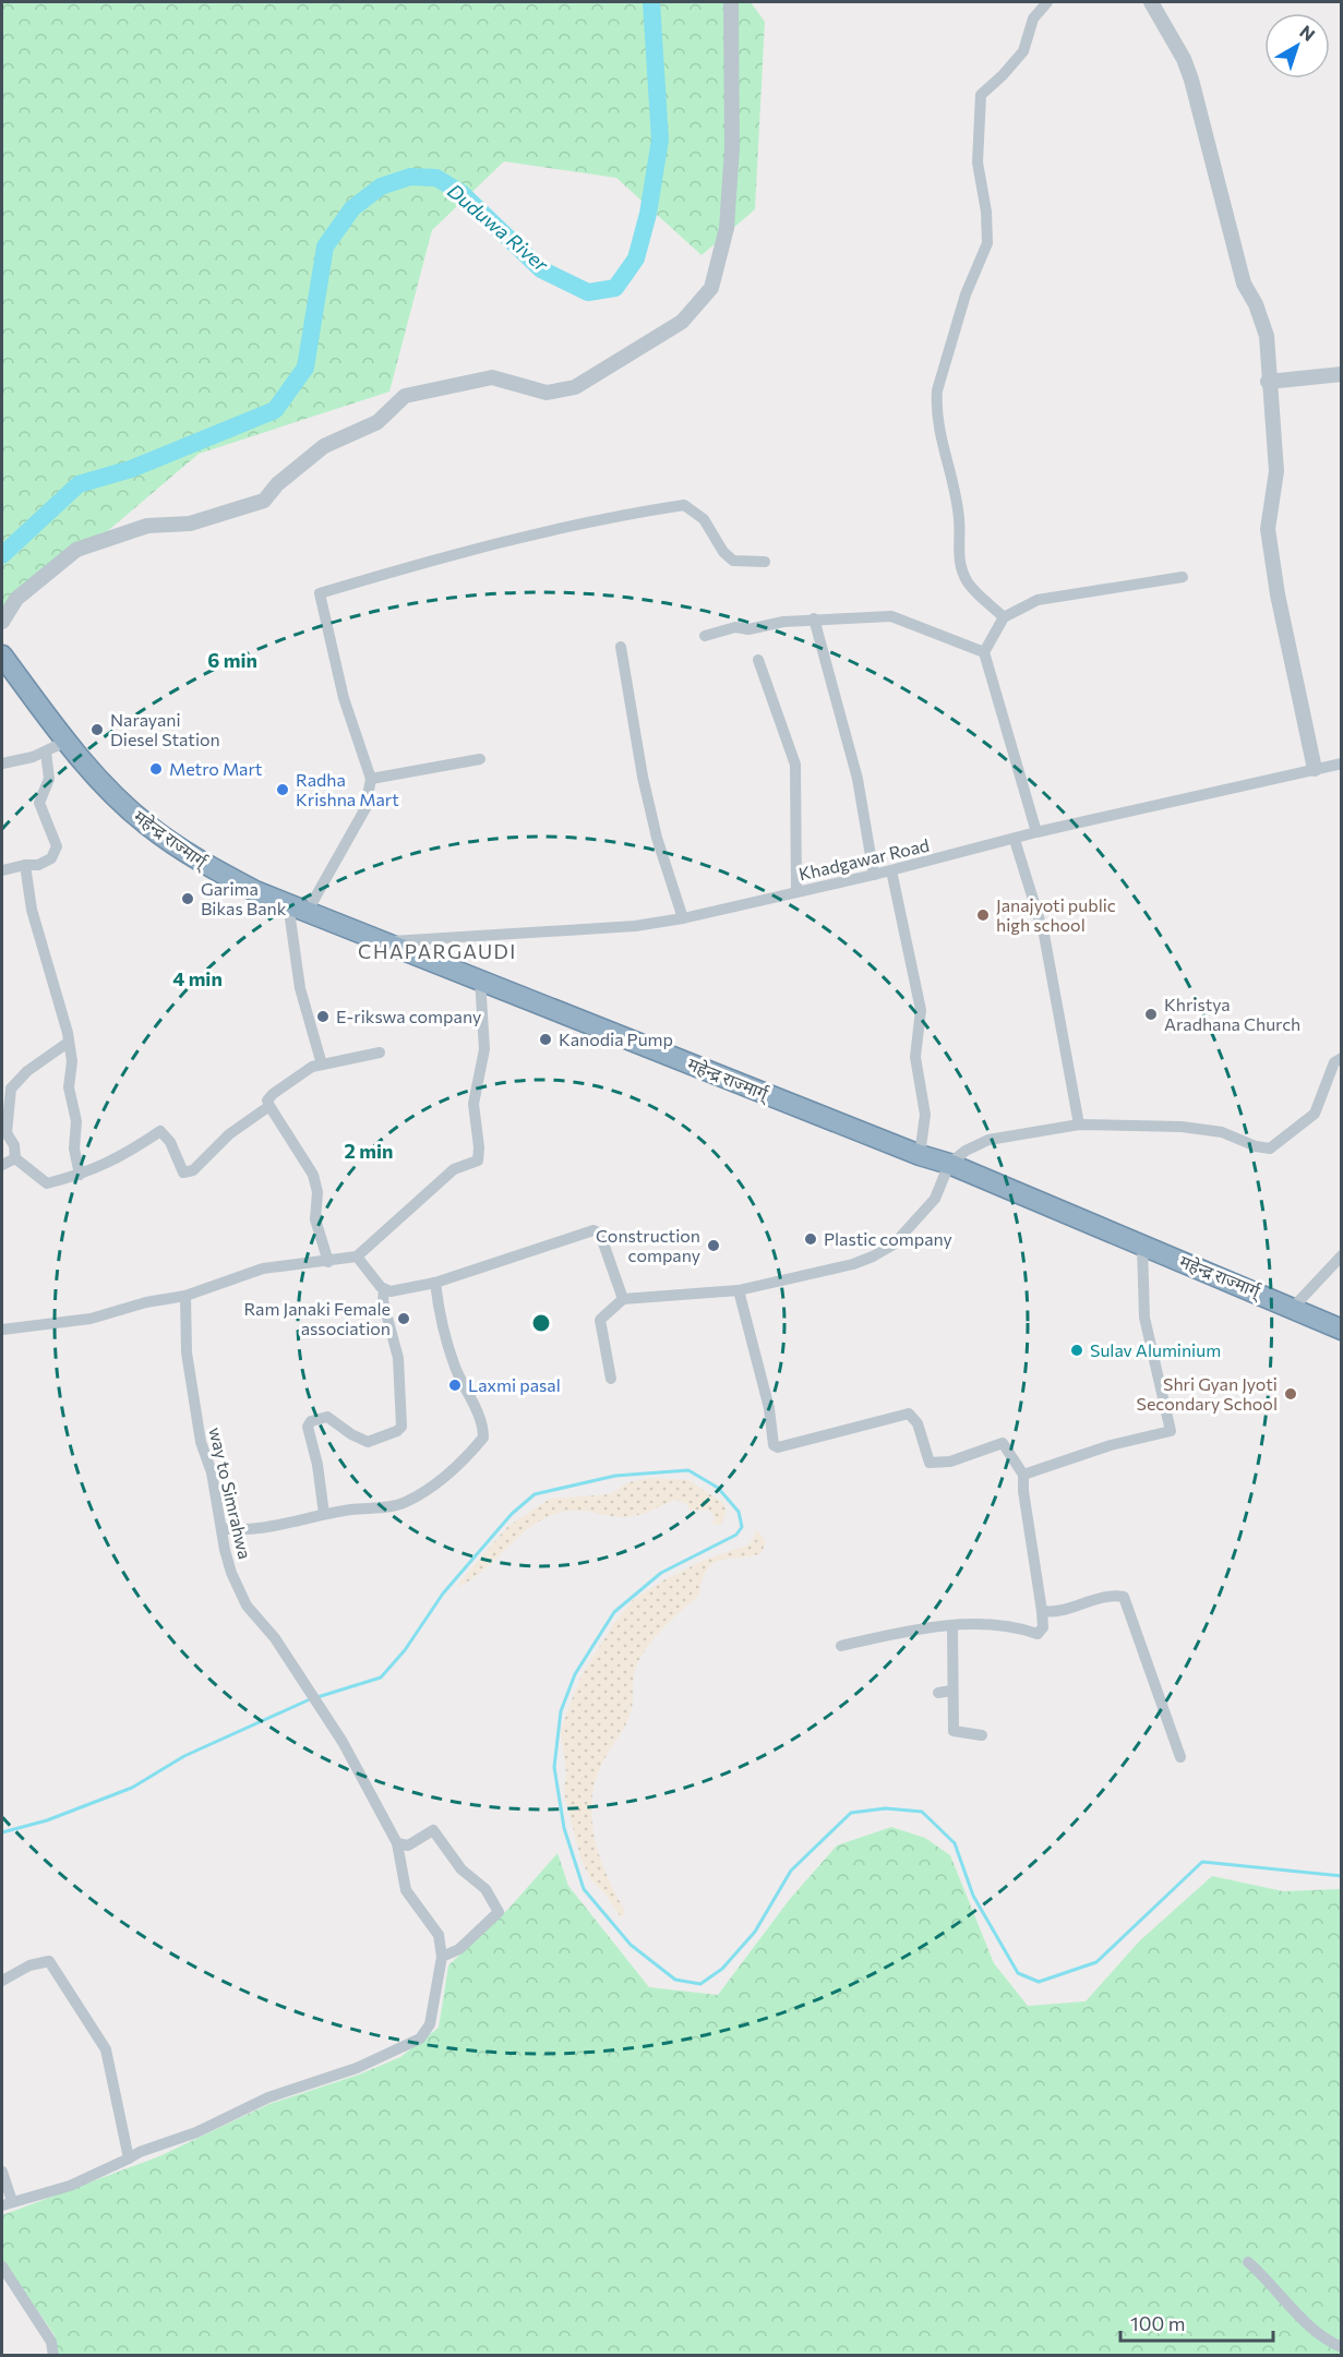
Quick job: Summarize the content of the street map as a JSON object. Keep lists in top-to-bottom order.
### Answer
{
  "streets": {
    "highway": ["महेन्द्र राज्मार्ग्"],
    "street": ["Khadgawar Road", "way to Simrahwa"]
  },
  "crossings": [
    ["महेन्द्र राज्मार्ग्", "Khadgawar Road"]
  ],
  "districts": ["CHAPARGAUDI"],
  "water": ["Duduwa River"],
  "places": [
    "Narayani Diesel Station",
    "Metro Mart",
    "Radha Krishna Mart",
    "Garima Bikas Bank",
    "Janajyoti public high school",
    "Khristya Aradhana Church",
    "E-rikswa company",
    "Kanodia Pump",
    "Plastic company",
    "Construction company",
    "Ram Janaki Female association",
    "Sulav Aluminium",
    "Laxmi pasal",
    "Shri Gyan Jyoti Secondary School"
  ],
  "scale_bar": "100 m",
  "north": "top right",
  "rings": ["6 min", "4 min", "2 min"]
}
